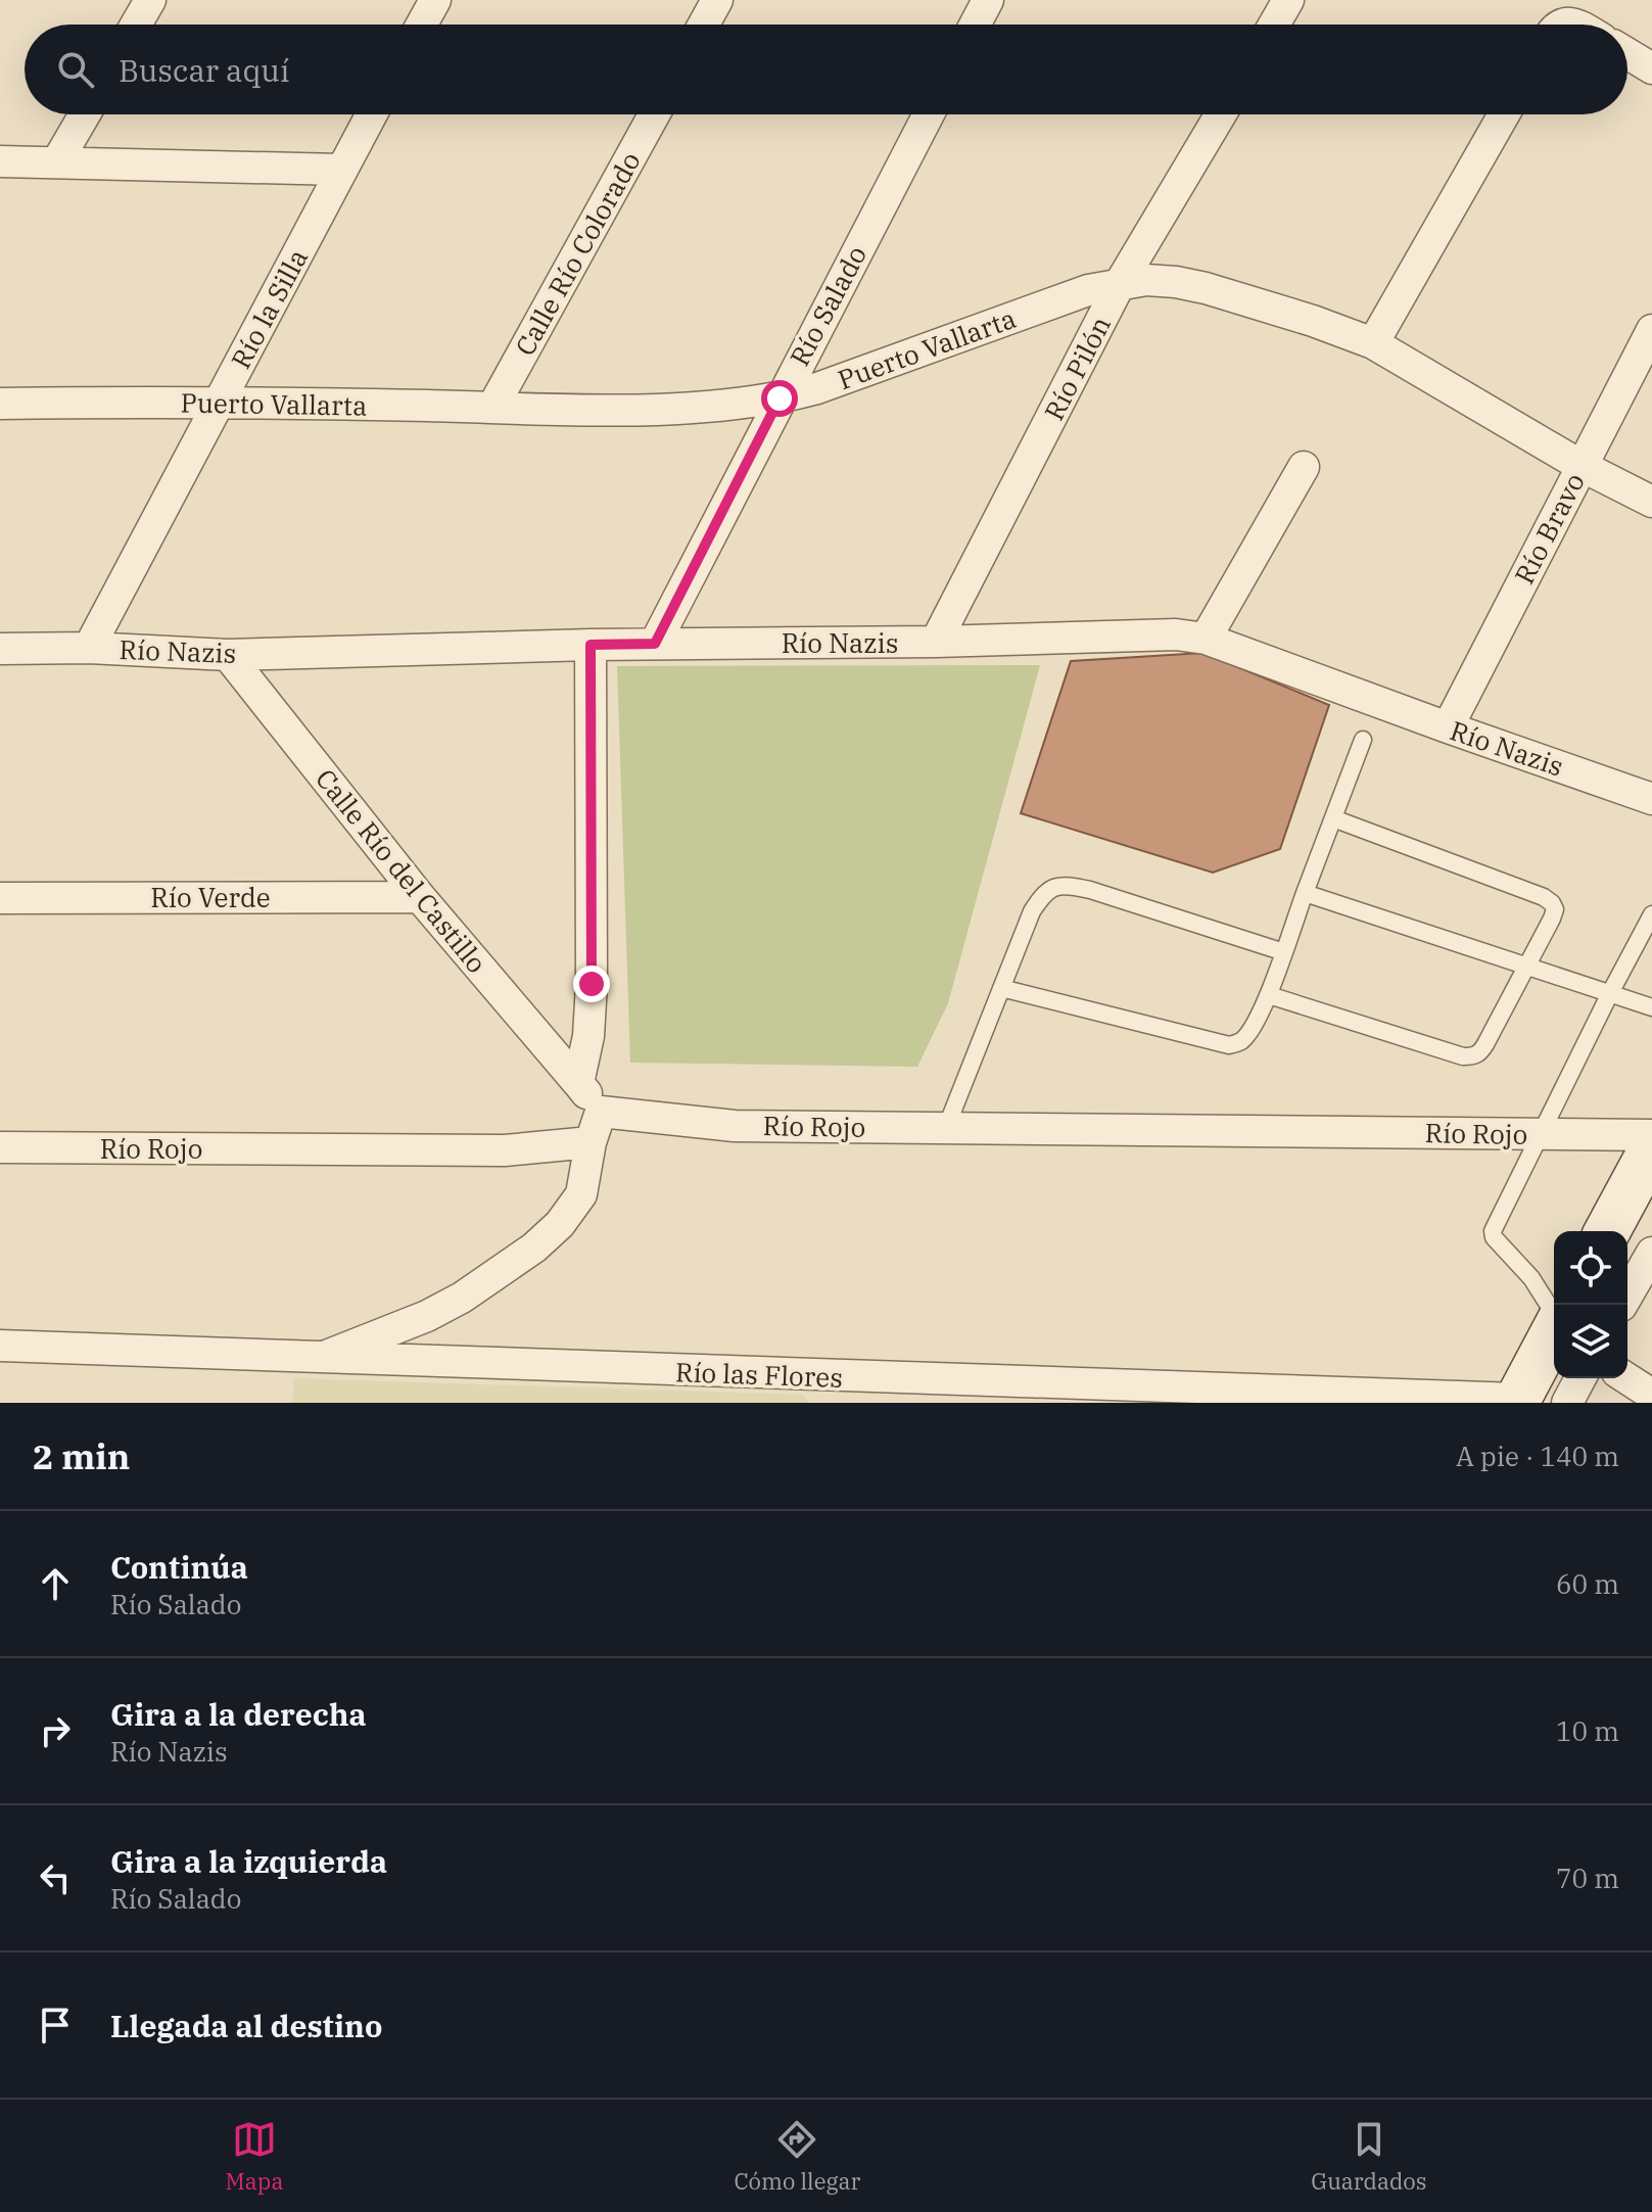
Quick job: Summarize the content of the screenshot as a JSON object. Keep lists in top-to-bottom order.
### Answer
{
  "streets": {
    "street": [
      "Calle Río Colorado",
      "Río Salado",
      "Río la Silla",
      "Puerto Vallarta",
      "Río Pilón",
      "Río Bravo",
      "Río Nazis",
      "Calle Río del Castillo",
      "Río Verde",
      "Río Rojo",
      "Río las Flores"
    ]
  },
  "crossings": [
    ["Calle Río Colorado", "Puerto Vallarta"],
    ["Río Salado", "Puerto Vallarta"],
    ["Río Salado", "Río Nazis"],
    ["Río la Silla", "Puerto Vallarta"],
    ["Río la Silla", "Río Nazis"],
    ["Puerto Vallarta", "Río Pilón"],
    ["Puerto Vallarta", "Río Bravo"],
    ["Río Pilón", "Río Nazis"],
    ["Río Bravo", "Río Nazis"],
    ["Río Nazis", "Calle Río del Castillo"],
    ["Calle Río del Castillo", "Río Verde"]
  ],
  "page": {
    "search": "Buscar aquí",
    "heading": ["2 min", "A pie · 140 m"],
    "list": [
      ["Continúa", "Río Salado", "60 m"],
      ["Gira a la derecha", "Río Nazis", "10 m"],
      ["Gira a la izquierda", "Río Salado", "70 m"],
      "Llegada al destino"
    ],
    "nav": ["Mapa", "Cómo llegar", "Guardados"]
  }
}
